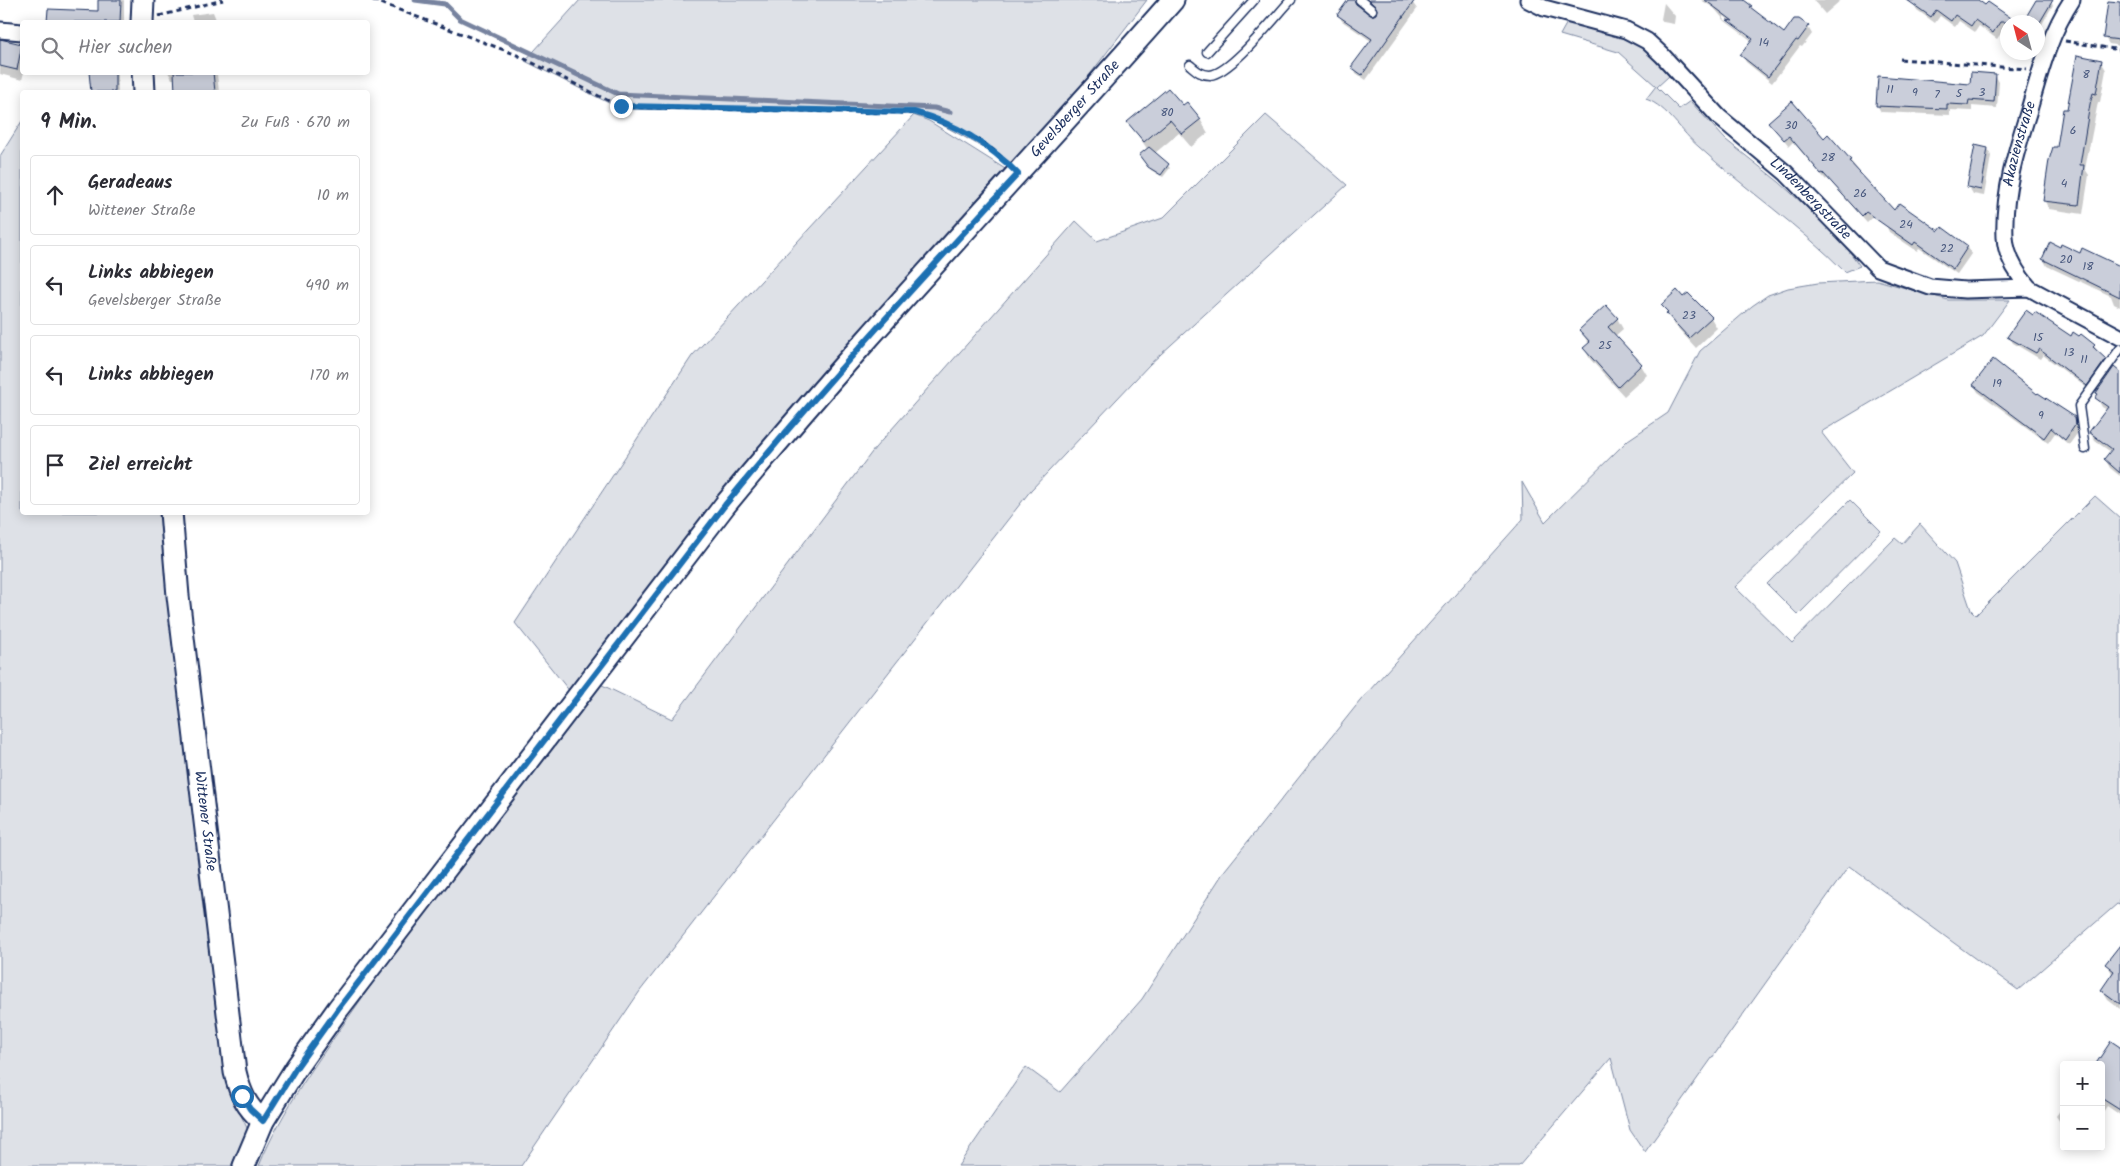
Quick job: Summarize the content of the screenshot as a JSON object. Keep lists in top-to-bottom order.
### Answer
{
  "streets": {
    "main road": ["Gevelsberger Straße", "Wittener Straße"],
    "street": ["Akazienstraße", "Lindenbergstraße"]
  },
  "crossings": [
    ["Gevelsberger Straße", "Wittener Straße"],
    ["Akazienstraße", "Lindenbergstraße"]
  ],
  "house_numbers": [
    "14",
    "8",
    "11",
    "9",
    "3",
    "5",
    "7",
    "80",
    "30",
    "6",
    "28",
    "4",
    "26",
    "24",
    "22",
    "20",
    "18",
    "23",
    "15",
    "25",
    "13",
    "11",
    "19",
    "9"
  ],
  "north": "top left",
  "page": {
    "search": "Hier suchen",
    "heading": ["9 Min.", "Zu Fuß · 670 m"],
    "list": [
      ["Geradeaus", "Wittener Straße", "10 m"],
      ["Links abbiegen", "Gevelsberger Straße", "490 m"],
      ["Links abbiegen", "170 m"],
      "Ziel erreicht"
    ],
    "map_buttons": ["+", "−"]
  }
}
